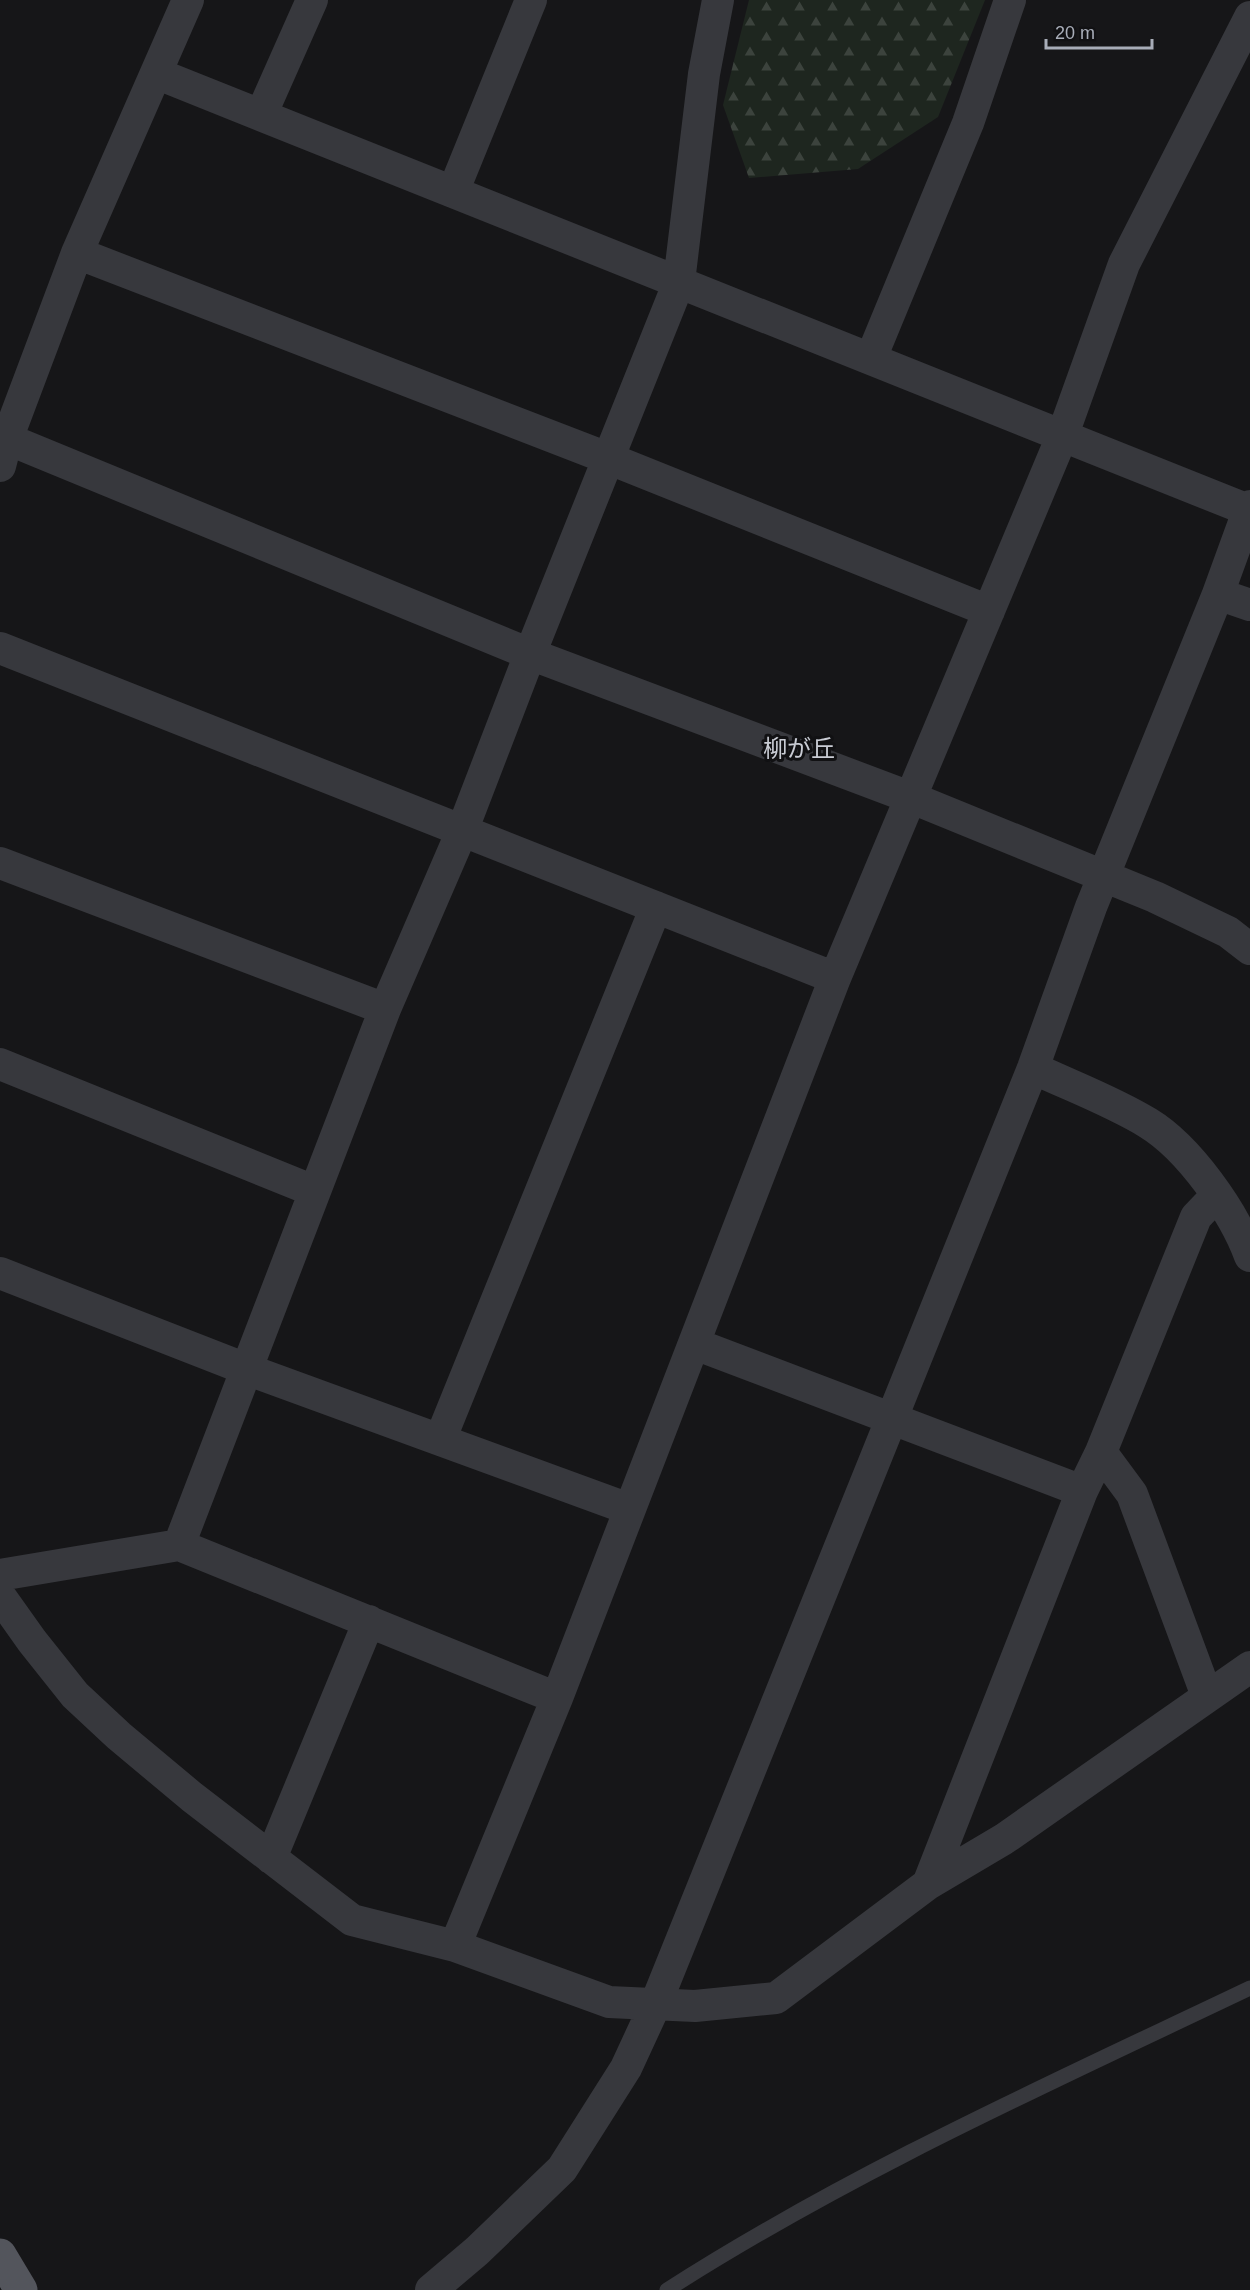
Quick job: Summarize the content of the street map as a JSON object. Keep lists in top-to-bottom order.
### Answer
{
  "districts": ["柳が丘"],
  "scale_bar": "20 m"
}
